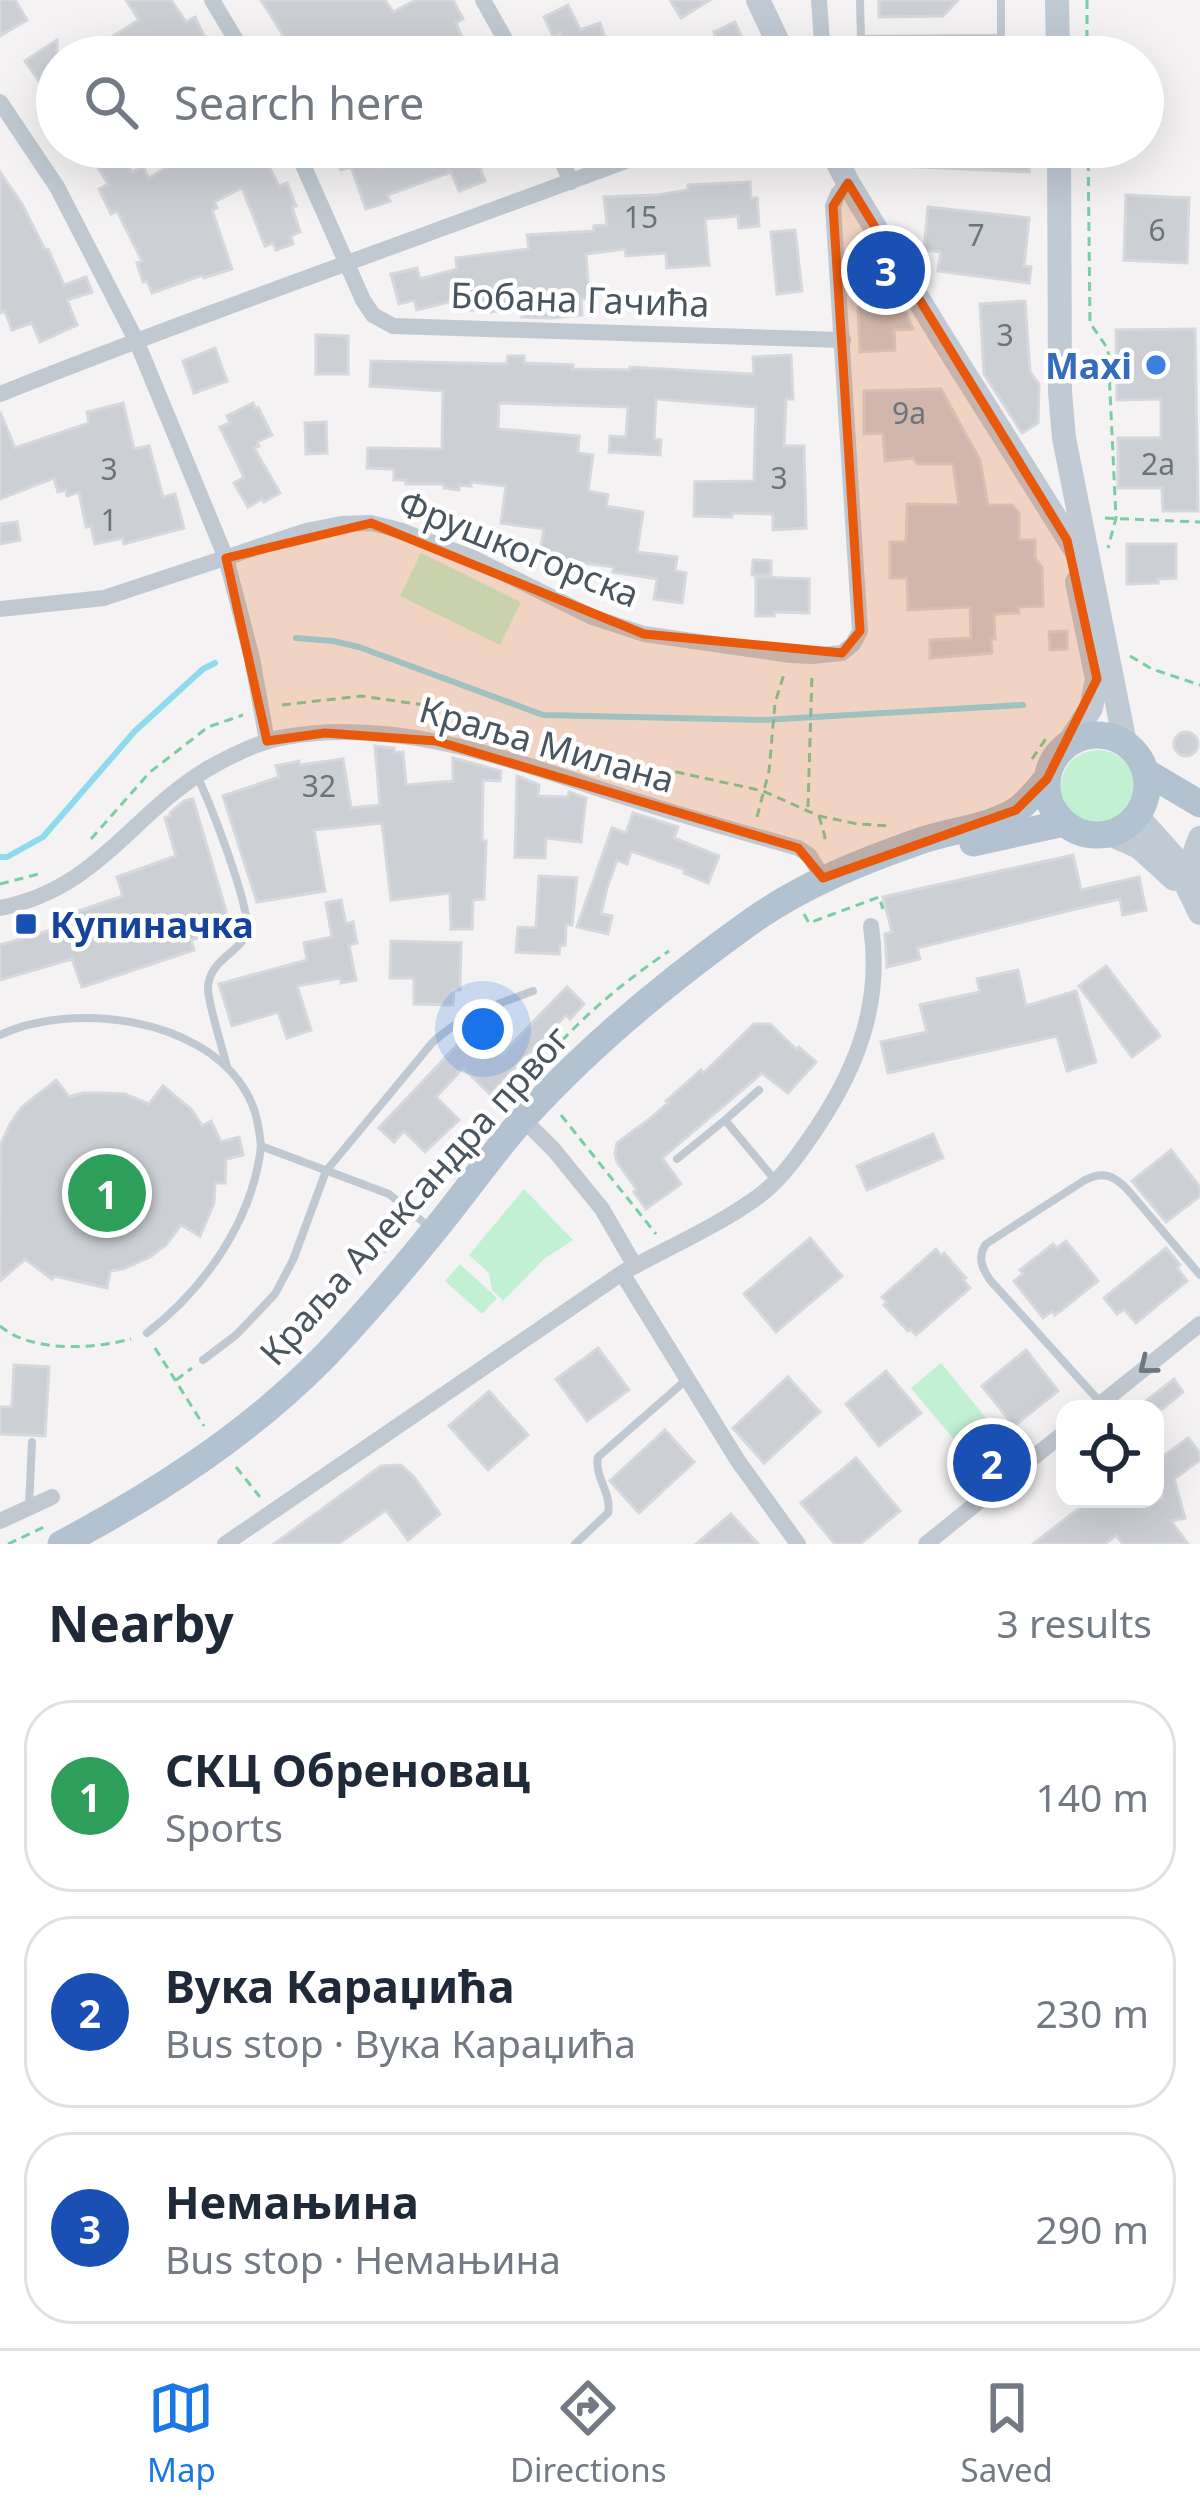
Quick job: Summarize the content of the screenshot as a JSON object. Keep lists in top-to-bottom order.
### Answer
{
  "streets": {
    "main road": ["Краља Александра првог"],
    "street": ["Бобана Гачића", "Фрушкогорска", "Краља Милана"]
  },
  "crossings": [
    ["Краља Милана", "Краља Александра првог"]
  ],
  "places": {
    "other": ["Maxi"],
    "transit": ["Купиначка"]
  },
  "house_numbers": [
    "15",
    "6",
    "7",
    "3",
    "9a",
    "2a",
    "3",
    "3",
    "1",
    "32"
  ],
  "page": {
    "search": "Search here",
    "pins": ["3", "1", "2"],
    "heading": ["Nearby", "3 results"],
    "list": [
      {
        "mark": "1",
        "name": "СКЦ Обреновац",
        "note": "Sports",
        "value": "140 m"
      },
      {
        "mark": "2",
        "name": "Вука Караџића",
        "note": "Bus stop · Вука Караџића",
        "value": "230 m"
      },
      {
        "mark": "3",
        "name": "Немањина",
        "note": "Bus stop · Немањина",
        "value": "290 m"
      }
    ],
    "nav": ["Map", "Directions", "Saved"]
  }
}
